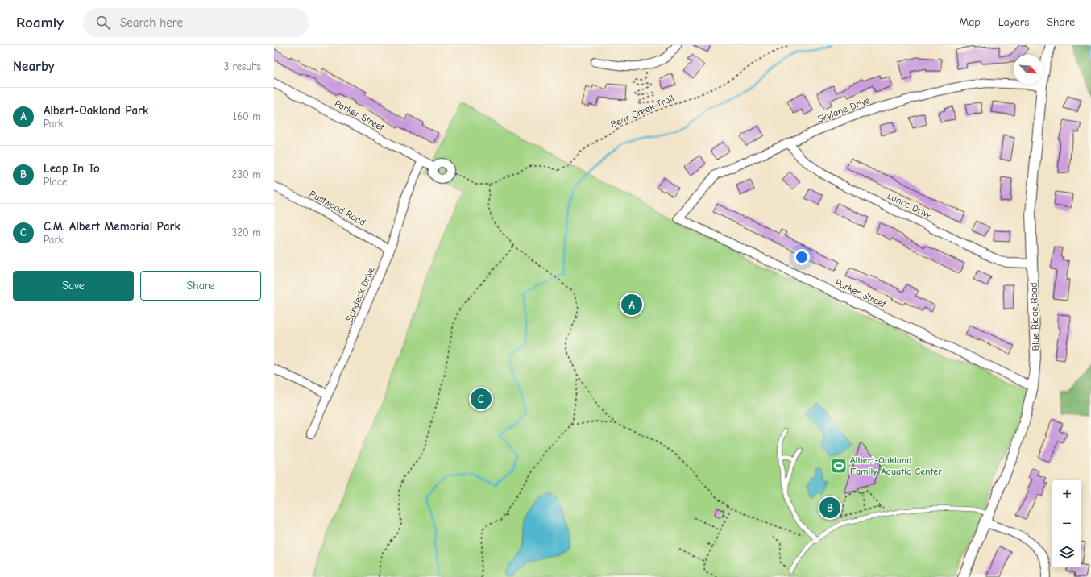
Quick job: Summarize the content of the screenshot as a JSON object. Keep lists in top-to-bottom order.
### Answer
{
  "streets": {
    "street": [
      "Skylane Drive",
      "Parker Street",
      "Lance Drive",
      "Rustwood Road",
      "Sundeck Drive",
      "Blue Ridge Road"
    ],
    "path": ["Bear Creek Trail"]
  },
  "crossings": [
    ["Skylane Drive", "Parker Street"],
    ["Skylane Drive", "Lance Drive"],
    ["Skylane Drive", "Blue Ridge Road"],
    ["Bear Creek Trail", "Parker Street"],
    ["Parker Street", "Sundeck Drive"],
    ["Parker Street", "Blue Ridge Road"],
    ["Lance Drive", "Blue Ridge Road"],
    ["Rustwood Road", "Sundeck Drive"]
  ],
  "places": {
    "sports": ["Albert-Oakland Family Aquatic Center"]
  },
  "north": "bottom right",
  "page": {
    "header": "Roamly",
    "search": "Search here",
    "nav": ["Map", "Layers", "Share"],
    "heading": ["Nearby", "3 results"],
    "list": [
      {
        "mark": "A",
        "name": "Albert-Oakland Park",
        "note": "Park",
        "value": "160 m"
      },
      {
        "mark": "B",
        "name": "Leap In To",
        "note": "Place",
        "value": "230 m"
      },
      {
        "mark": "C",
        "name": "C.M. Albert Memorial Park",
        "note": "Park",
        "value": "320 m"
      }
    ],
    "buttons": ["Save", "Share"],
    "pins": ["A", "C", "B"],
    "map_buttons": ["+", "−"]
  }
}
